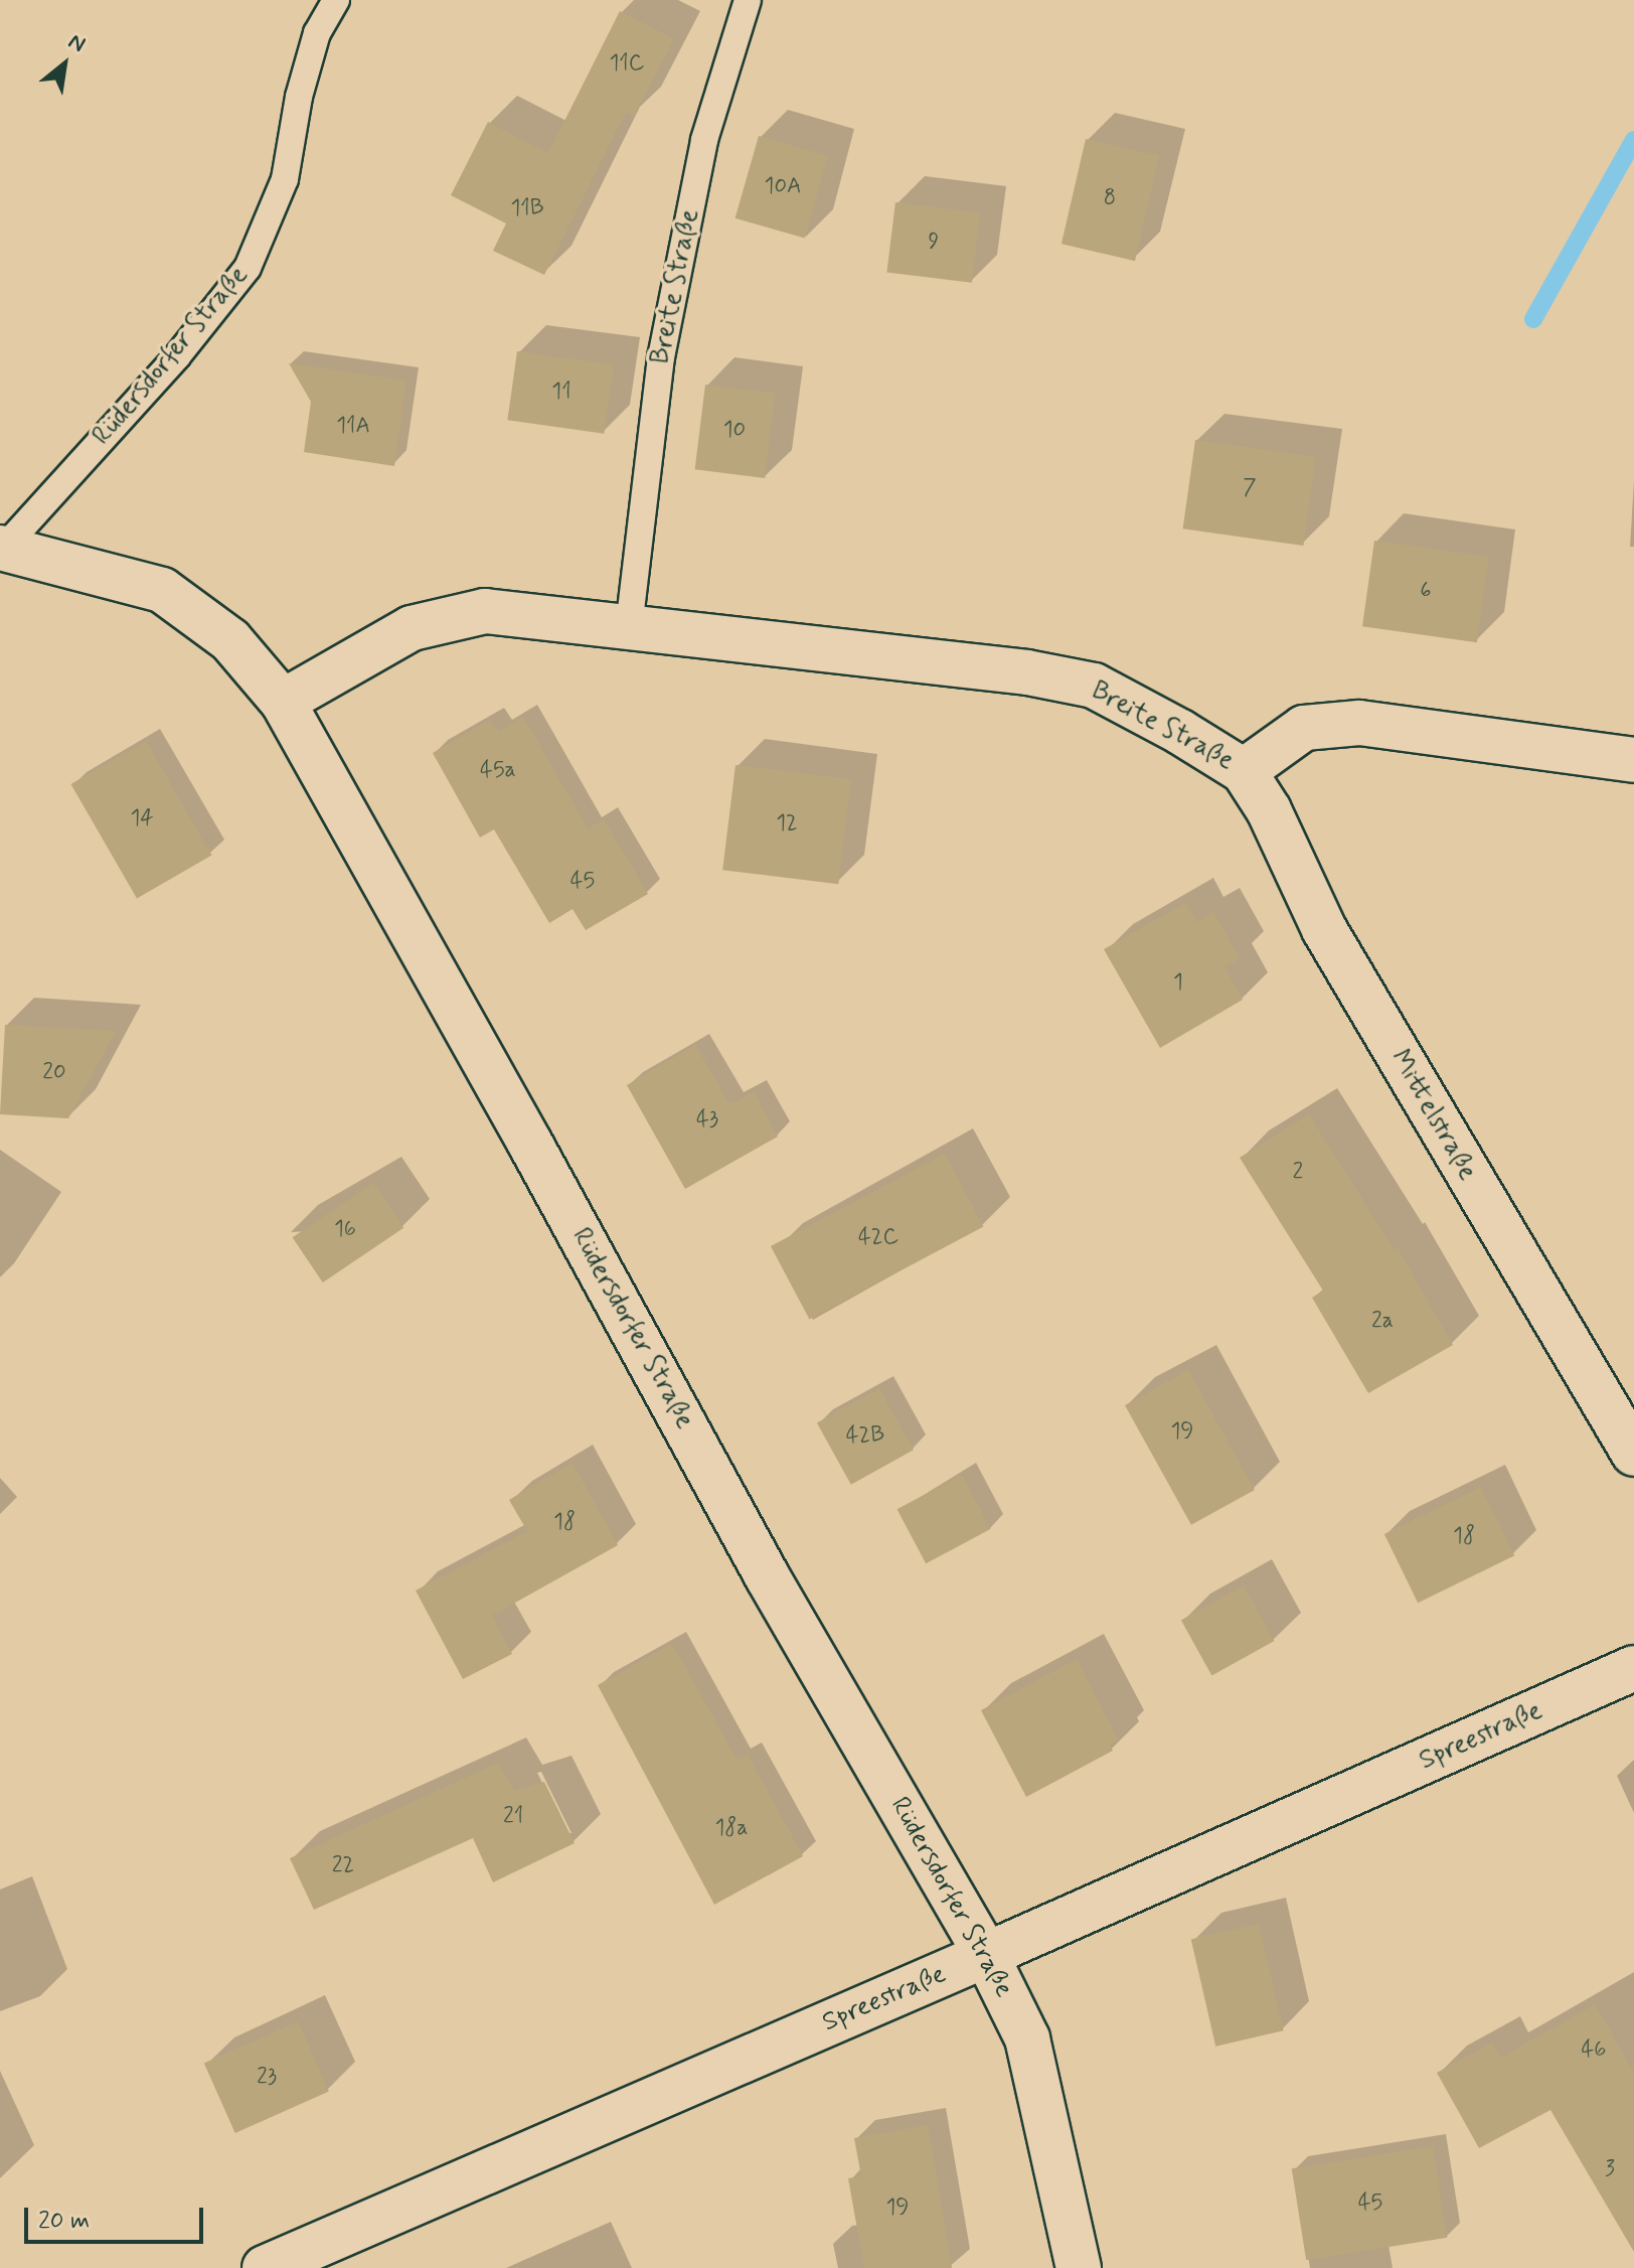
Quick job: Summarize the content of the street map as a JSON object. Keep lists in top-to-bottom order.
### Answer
{
  "streets": {
    "street": [
      "Breite Straße",
      "Rüdersdorfer Straße",
      "Mittelstraße",
      "Spreestraße"
    ]
  },
  "crossings": [
    ["Breite Straße", "Rüdersdorfer Straße"],
    ["Breite Straße", "Mittelstraße"],
    ["Rüdersdorfer Straße", "Spreestraße"]
  ],
  "house_numbers": [
    "11C",
    "10A",
    "8",
    "11B",
    "9",
    "11",
    "11A",
    "10",
    "7",
    "6",
    "45a",
    "14",
    "12",
    "45",
    "1",
    "20",
    "43",
    "2",
    "16",
    "42C",
    "2a",
    "19",
    "42B",
    "18",
    "18",
    "21",
    "18a",
    "22",
    "46",
    "23",
    "3",
    "45",
    "19"
  ],
  "scale_bar": "20 m",
  "north": "top right"
}
